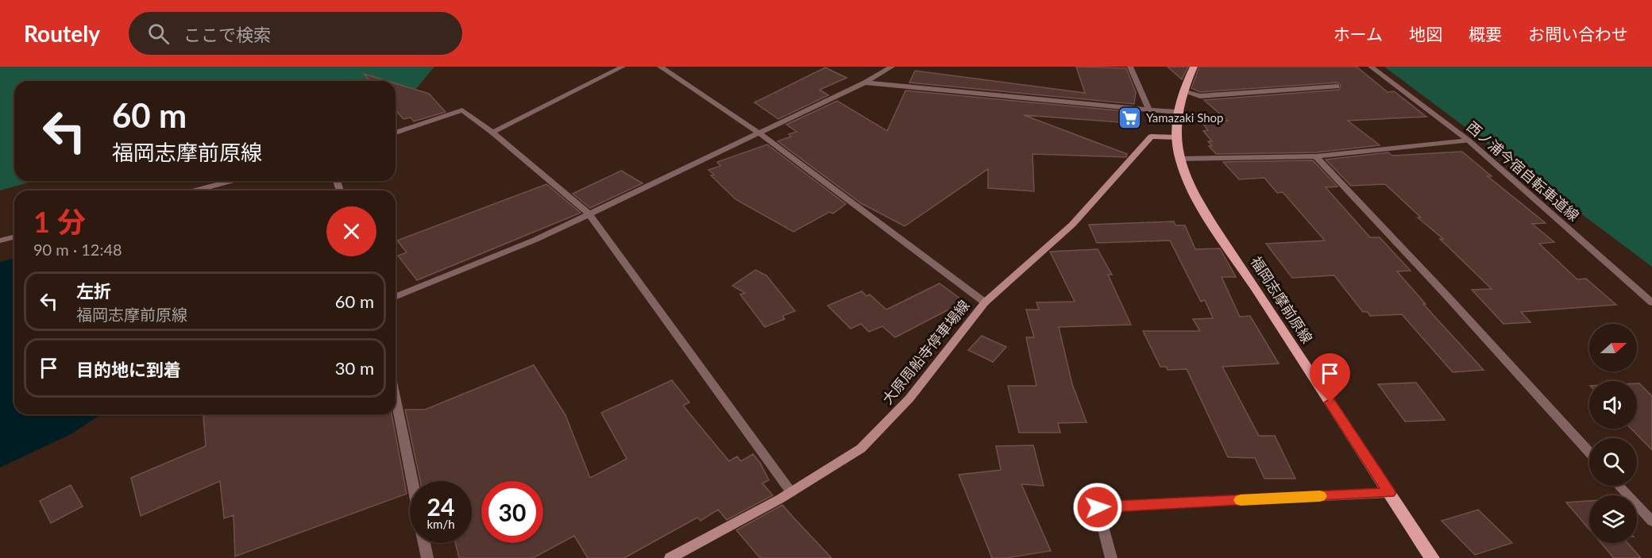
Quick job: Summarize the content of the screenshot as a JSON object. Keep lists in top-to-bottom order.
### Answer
{
  "streets": {
    "main road": ["福岡志摩前原線", "大原周船寺停車場線"],
    "street": ["西ノ浦今宿自転車道線"]
  },
  "crossings": [
    ["福岡志摩前原線", "大原周船寺停車場線"]
  ],
  "places": {
    "supermarket": ["Yamazaki Shop"]
  },
  "north": "right",
  "page": {
    "header": "Routely",
    "search": "ここで検索",
    "nav": [
      "ホーム",
      "地図",
      "概要",
      "お問い合わせ"
    ],
    "turn": ["60 m", "福岡志摩前原線"],
    "heading": ["1 分", "90 m · 12:48"],
    "list": [
      {
        "name": "左折",
        "note": "福岡志摩前原線",
        "value": "60 m"
      },
      {
        "name": "目的地に到着",
        "value": "30 m"
      }
    ],
    "speed": "24 km/h",
    "limit": "30"
  }
}
